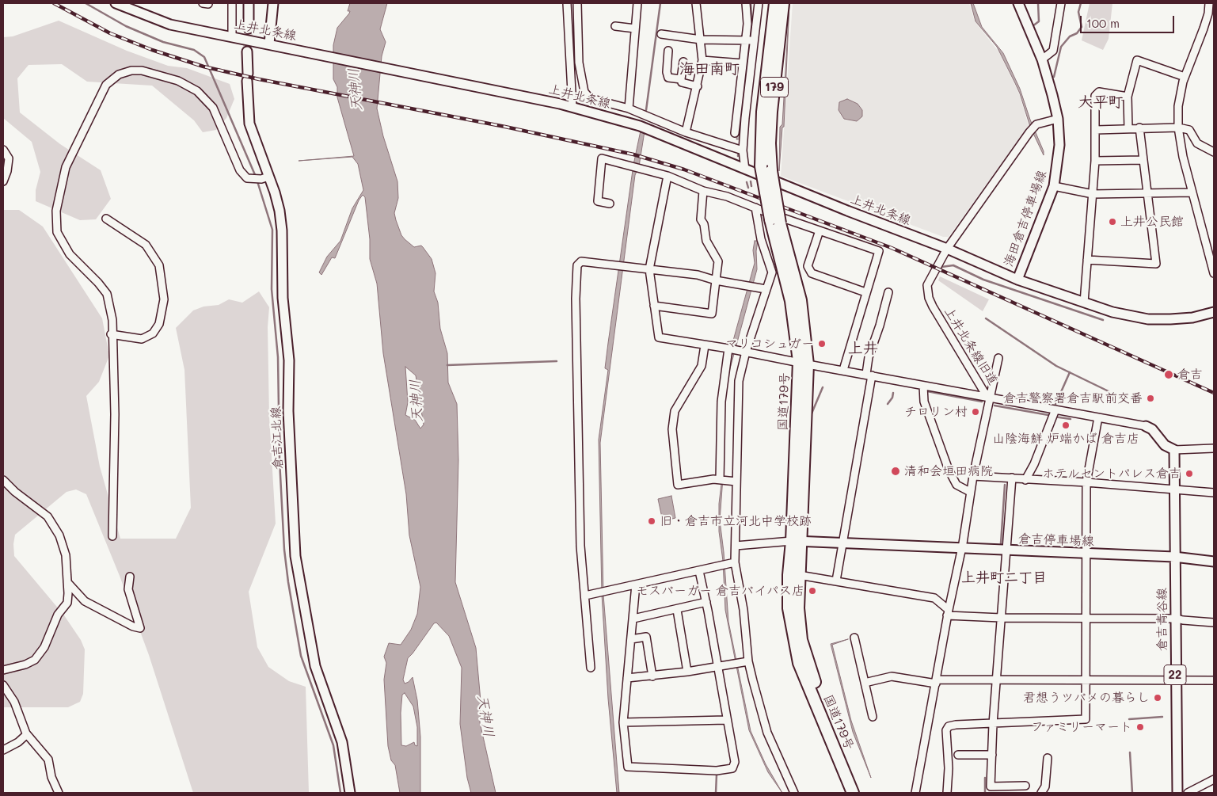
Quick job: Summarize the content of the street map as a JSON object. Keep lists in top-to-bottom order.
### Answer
{
  "streets": {
    "highway": ["179", "国道179号"],
    "main road": [
      "上井北条線",
      "海田倉吉停車場線",
      "倉吉江北線",
      "倉吉停車場線",
      "倉吉青谷線",
      "22"
    ],
    "street": ["上井北条線旧道"]
  },
  "crossings": [
    ["上井北条線", "海田倉吉停車場線"],
    ["上井北条線", "上井北条線旧道"],
    ["海田倉吉停車場線", "上井北条線旧道"],
    ["国道179号", "倉吉停車場線"],
    ["倉吉停車場線", "倉吉青谷線"]
  ],
  "districts": [
    "海田南町",
    "大平町",
    "上井",
    "上井町二丁目"
  ],
  "water": ["天神川"],
  "places": [
    "上井公民館",
    "マリコシュガー",
    "倉吉",
    "倉吉警察署倉吉駅前交番",
    "チロリン村",
    "山陰海鮮 炉端かば 倉吉店",
    "清和会垣田病院",
    "ホテルセントパレス倉吉",
    "旧・倉吉市立河北中学校跡",
    "モスバーガー 倉吉バイパス店",
    "君想うツバメの暮らし",
    "ファミリーマート"
  ],
  "scale_bar": "100 m"
}
